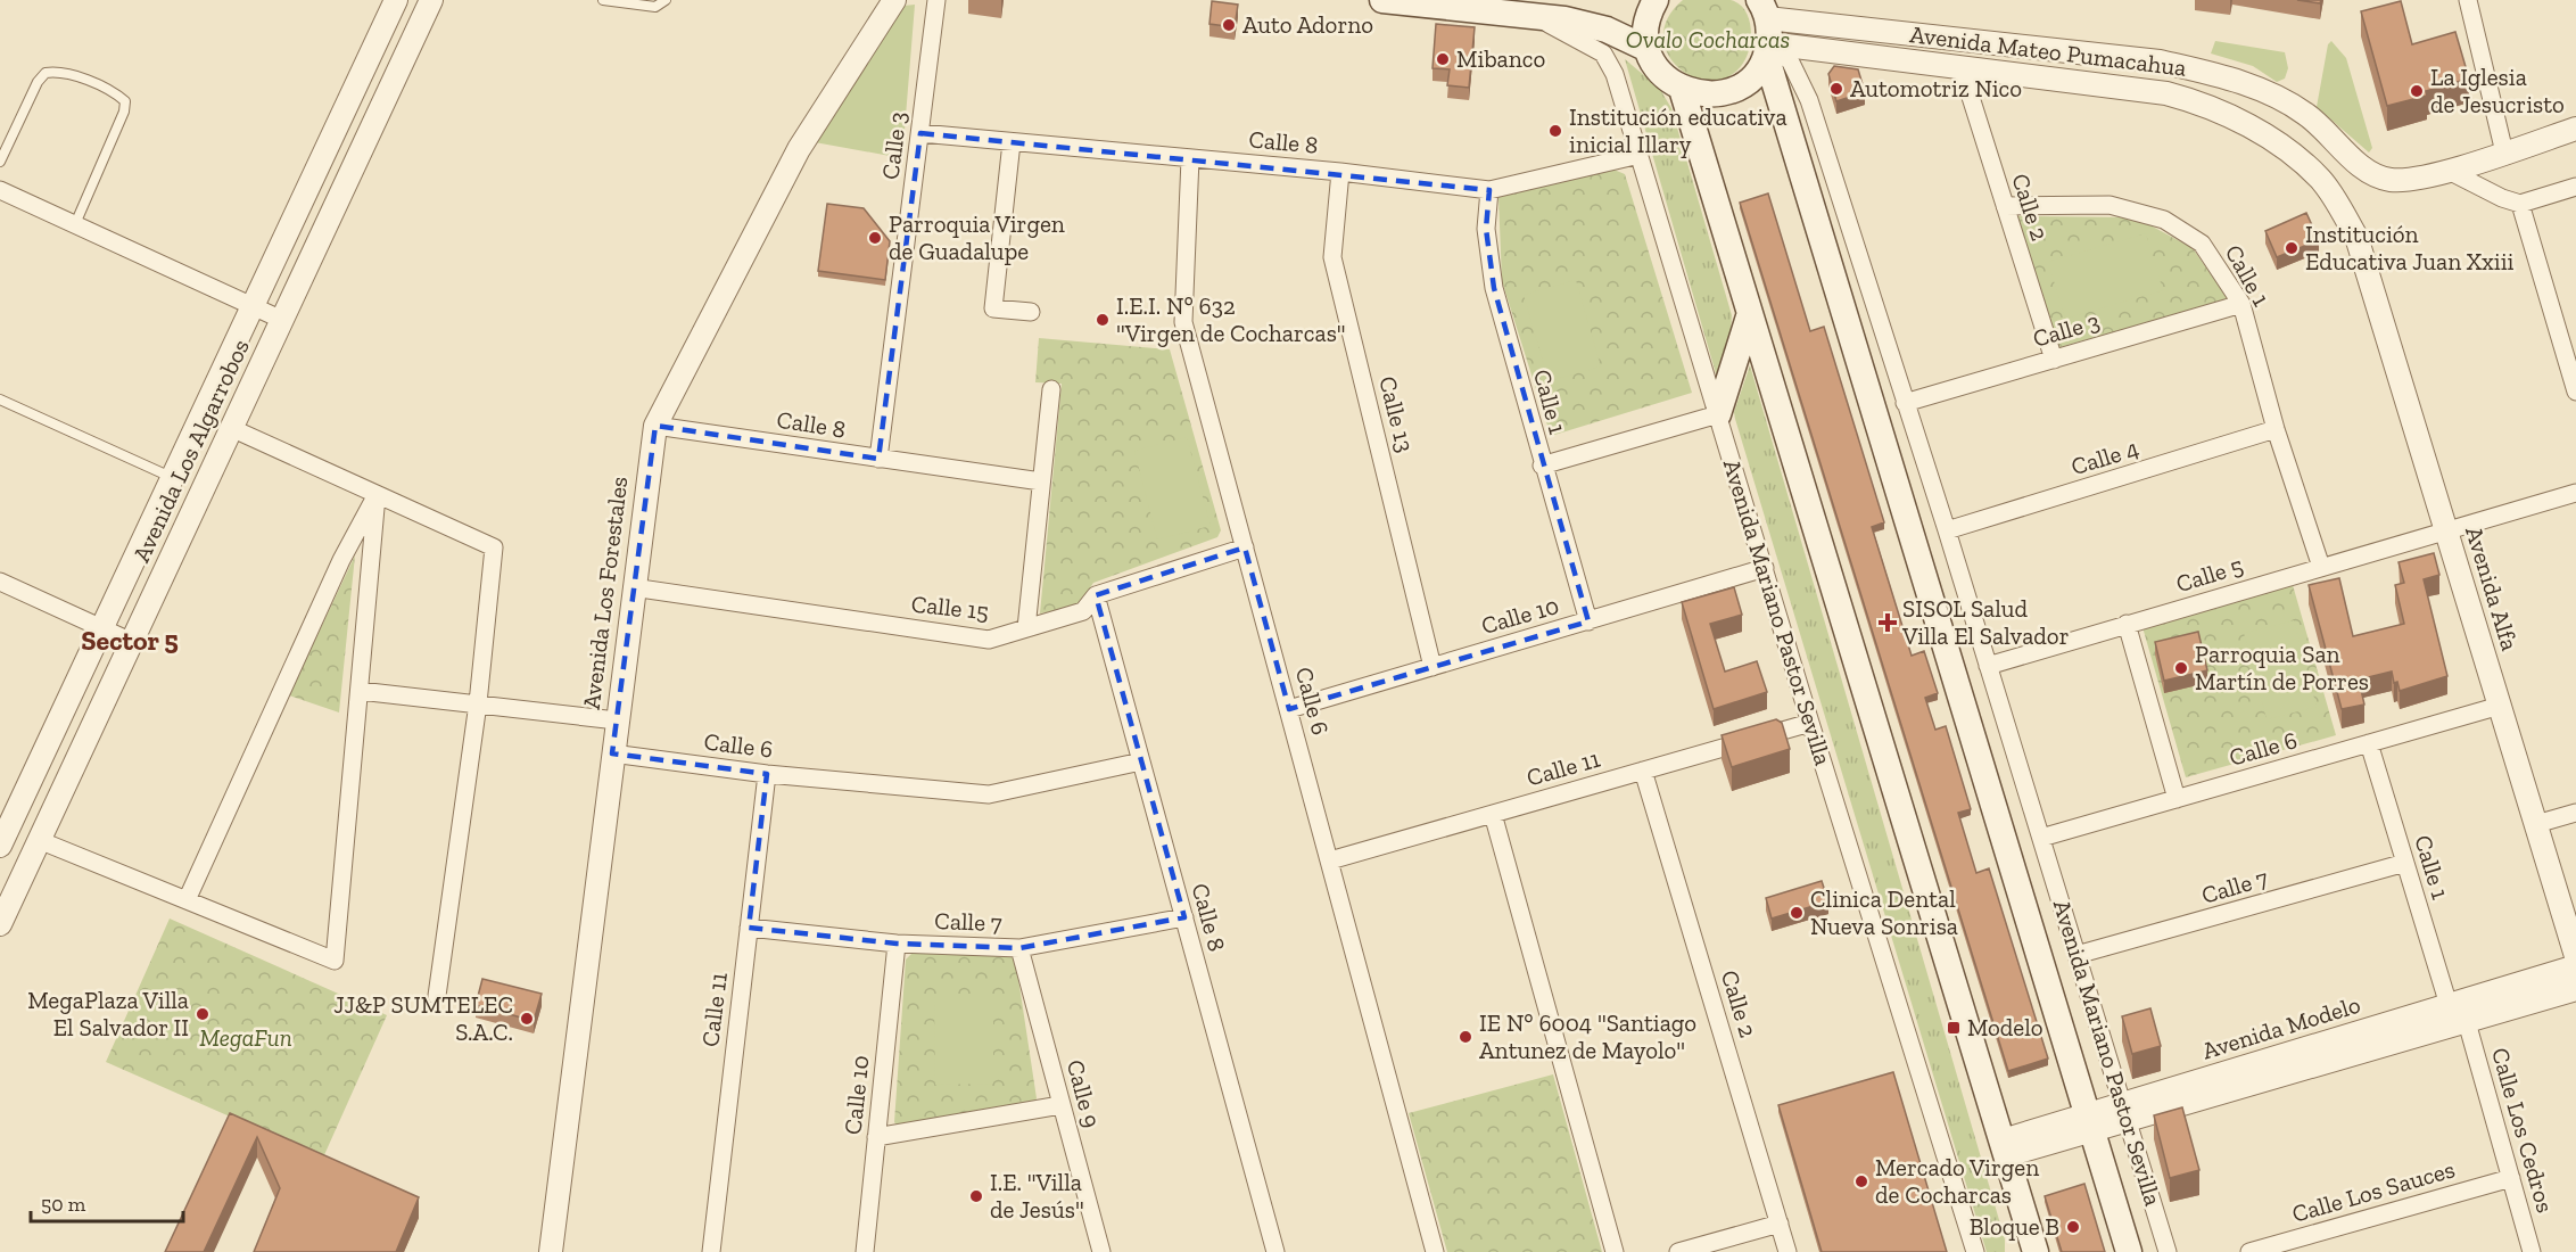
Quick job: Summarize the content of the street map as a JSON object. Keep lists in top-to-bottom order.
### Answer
{
  "streets": {
    "main road": ["Avenida Mariano Pastor Sevilla"],
    "street": [
      "Avenida Mateo Pumacahua",
      "Calle 8",
      "Calle 3",
      "Calle 2",
      "Calle 1",
      "Calle 13",
      "Avenida Los Algarrobos",
      "Calle 4",
      "Calle 5",
      "Avenida Alfa",
      "Avenida Los Forestales",
      "Calle 15",
      "Calle 10",
      "Calle 6",
      "Calle 11",
      "Calle 7",
      "Avenida Modelo",
      "Calle 9",
      "Calle Los Cedros",
      "Calle Los Sauces"
    ]
  },
  "crossings": [
    ["Avenida Mateo Pumacahua", "Calle 2"],
    ["Avenida Mateo Pumacahua", "Avenida Alfa"],
    ["Avenida Mateo Pumacahua", "Avenida Mariano Pastor Sevilla"],
    ["Calle 8", "Calle 3"],
    ["Calle 8", "Calle 1"],
    ["Calle 8", "Calle 13"],
    ["Calle 8", "Avenida Los Forestales"],
    ["Calle 8", "Calle 15"],
    ["Calle 8", "Avenida Mariano Pastor Sevilla"],
    ["Calle 8", "Calle 6"],
    ["Calle 8", "Calle 7"],
    ["Calle 3", "Calle 2"],
    ["Calle 3", "Calle 1"],
    ["Calle 3", "Avenida Mariano Pastor Sevilla"],
    ["Calle 2", "Calle 1"],
    ["Calle 2", "Calle 11"],
    ["Calle 1", "Calle 4"],
    ["Calle 1", "Calle 5"],
    ["Calle 1", "Calle 10"],
    ["Calle 1", "Calle 6"],
    ["Calle 1", "Calle 7"],
    ["Calle 1", "Avenida Modelo"],
    ["Calle 13", "Calle 10"],
    ["Calle 4", "Avenida Mariano Pastor Sevilla"],
    ["Calle 5", "Avenida Alfa"],
    ["Calle 5", "Avenida Mariano Pastor Sevilla"],
    ["Avenida Alfa", "Calle 6"],
    ["Avenida Los Forestales", "Calle 15"],
    ["Avenida Los Forestales", "Calle 6"],
    ["Calle 15", "Calle 6"],
    ["Avenida Mariano Pastor Sevilla", "Calle 10"],
    ["Avenida Mariano Pastor Sevilla", "Calle 6"],
    ["Avenida Mariano Pastor Sevilla", "Calle 11"],
    ["Avenida Mariano Pastor Sevilla", "Calle 7"],
    ["Avenida Mariano Pastor Sevilla", "Avenida Modelo"],
    ["Calle 10", "Calle 6"],
    ["Calle 10", "Calle 7"],
    ["Calle 6", "Calle 11"],
    ["Calle 11", "Calle 7"],
    ["Calle 7", "Calle 9"],
    ["Avenida Modelo", "Calle Los Cedros"],
    ["Calle Los Cedros", "Calle Los Sauces"]
  ],
  "districts": ["Sector 5"],
  "parks": ["Ovalo Cocharcas", "MegaFun"],
  "places": {
    "other": [
      "Auto Adorno",
      "Mibanco",
      "Automotriz Nico",
      "La Iglesia de Jesucristo",
      "Institución educativa inicial Illary",
      "Parroquia Virgen de Guadalupe",
      "Institución Educativa Juan Xxiii",
      "I.E.I. N° 632 \"Virgen de Cocharcas\"",
      "Parroquia San Martín de Porres",
      "Clinica Dental Nueva Sonrisa",
      "MegaPlaza Villa El Salvador II",
      "JJ&P SUMTELEC S.A.C.",
      "IE N° 6004 \"Santiago Antunez de Mayolo\"",
      "Mercado Virgen de Cocharcas",
      "I.E. \"Villa de Jesús\"",
      "Bloque B"
    ],
    "health": ["SISOL Salud Villa El Salvador"],
    "transit": ["Modelo"]
  },
  "scale_bar": "50 m"
}
